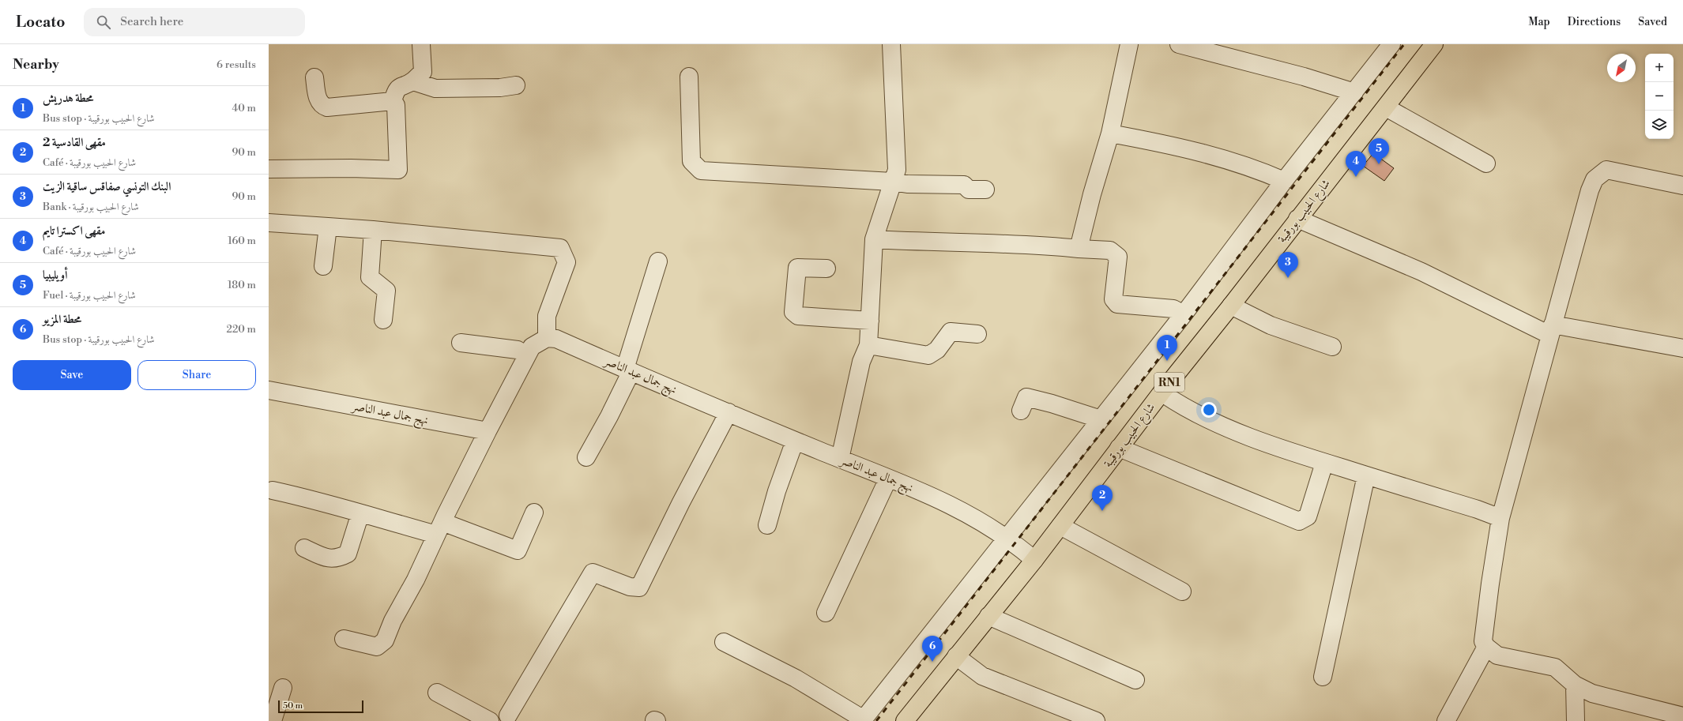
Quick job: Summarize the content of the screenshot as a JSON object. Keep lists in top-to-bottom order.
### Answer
{
  "streets": {
    "main road": ["شارع الحبيب بورقيبة", "RN1"],
    "street": ["نهج جمال عبد الناصر"]
  },
  "crossings": [
    ["شارع الحبيب بورقيبة", "نهج جمال عبد الناصر"]
  ],
  "scale_bar": "50 m",
  "north": "bottom left",
  "page": {
    "header": "Locato",
    "search": "Search here",
    "nav": ["Map", "Directions", "Saved"],
    "heading": ["Nearby", "6 results"],
    "map_buttons": ["+", "−"],
    "list": [
      {
        "mark": "1",
        "name": "محطة هدريش",
        "note": "Bus stop · شارع الحبيب بورقيبة",
        "value": "40 m"
      },
      {
        "mark": "2",
        "name": "مقهى القادسية 2",
        "note": "Café · شارع الحبيب بورقيبة",
        "value": "90 m"
      },
      {
        "mark": "3",
        "name": "البنك التونسي صفاقس ساقية الزيت",
        "note": "Bank · شارع الحبيب بورقيبة",
        "value": "90 m"
      },
      {
        "mark": "4",
        "name": "مقهى اكسترا تايم",
        "note": "Café · شارع الحبيب بورقيبة",
        "value": "160 m"
      },
      {
        "mark": "5",
        "name": "أويليبيا",
        "note": "Fuel · شارع الحبيب بورقيبة",
        "value": "180 m"
      },
      {
        "mark": "6",
        "name": "محطة المزيو",
        "note": "Bus stop · شارع الحبيب بورقيبة",
        "value": "220 m"
      }
    ],
    "pins": [
      "5",
      "4",
      "3",
      "1",
      "2",
      "6"
    ],
    "buttons": ["Save", "Share"],
    "scale": "50 m"
  }
}
